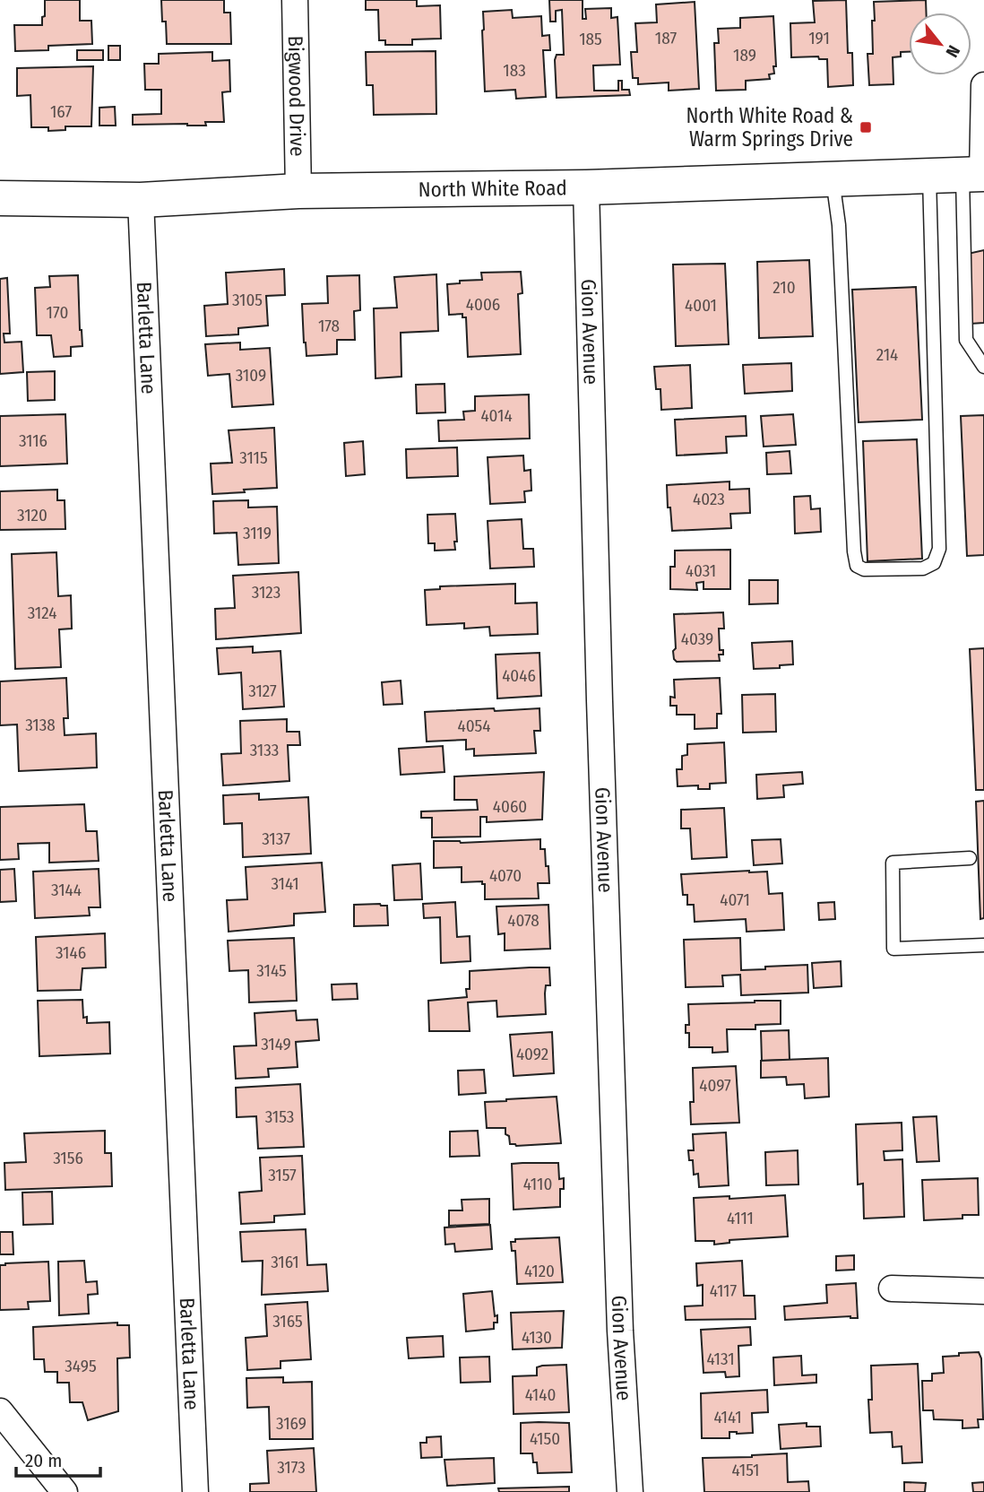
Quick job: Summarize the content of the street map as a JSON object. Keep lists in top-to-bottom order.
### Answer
{
  "streets": {
    "main road": ["North White Road"],
    "street": ["Bigwood Drive", "Gion Avenue", "Barletta Lane"]
  },
  "crossings": [
    ["Bigwood Drive", "North White Road"],
    ["North White Road", "Gion Avenue"],
    ["North White Road", "Barletta Lane"]
  ],
  "places": {
    "transit": ["North White Road & Warm Springs Drive"]
  },
  "house_numbers": [
    "187",
    "191",
    "185",
    "189",
    "183",
    "167",
    "210",
    "3105",
    "4006",
    "4001",
    "170",
    "178",
    "214",
    "3109",
    "4014",
    "3116",
    "3115",
    "4023",
    "3120",
    "3119",
    "4031",
    "3123",
    "3124",
    "4039",
    "4046",
    "3127",
    "3138",
    "4054",
    "3133",
    "4060",
    "3137",
    "4070",
    "3141",
    "3144",
    "4071",
    "4078",
    "3146",
    "3145",
    "3149",
    "4092",
    "4097",
    "3153",
    "3156",
    "3157",
    "4110",
    "4111",
    "3161",
    "4120",
    "4117",
    "3165",
    "4130",
    "4131",
    "3495",
    "4140",
    "4141",
    "3169",
    "4150",
    "3173",
    "4151"
  ],
  "scale_bar": "20 m",
  "north": "bottom right"
}
